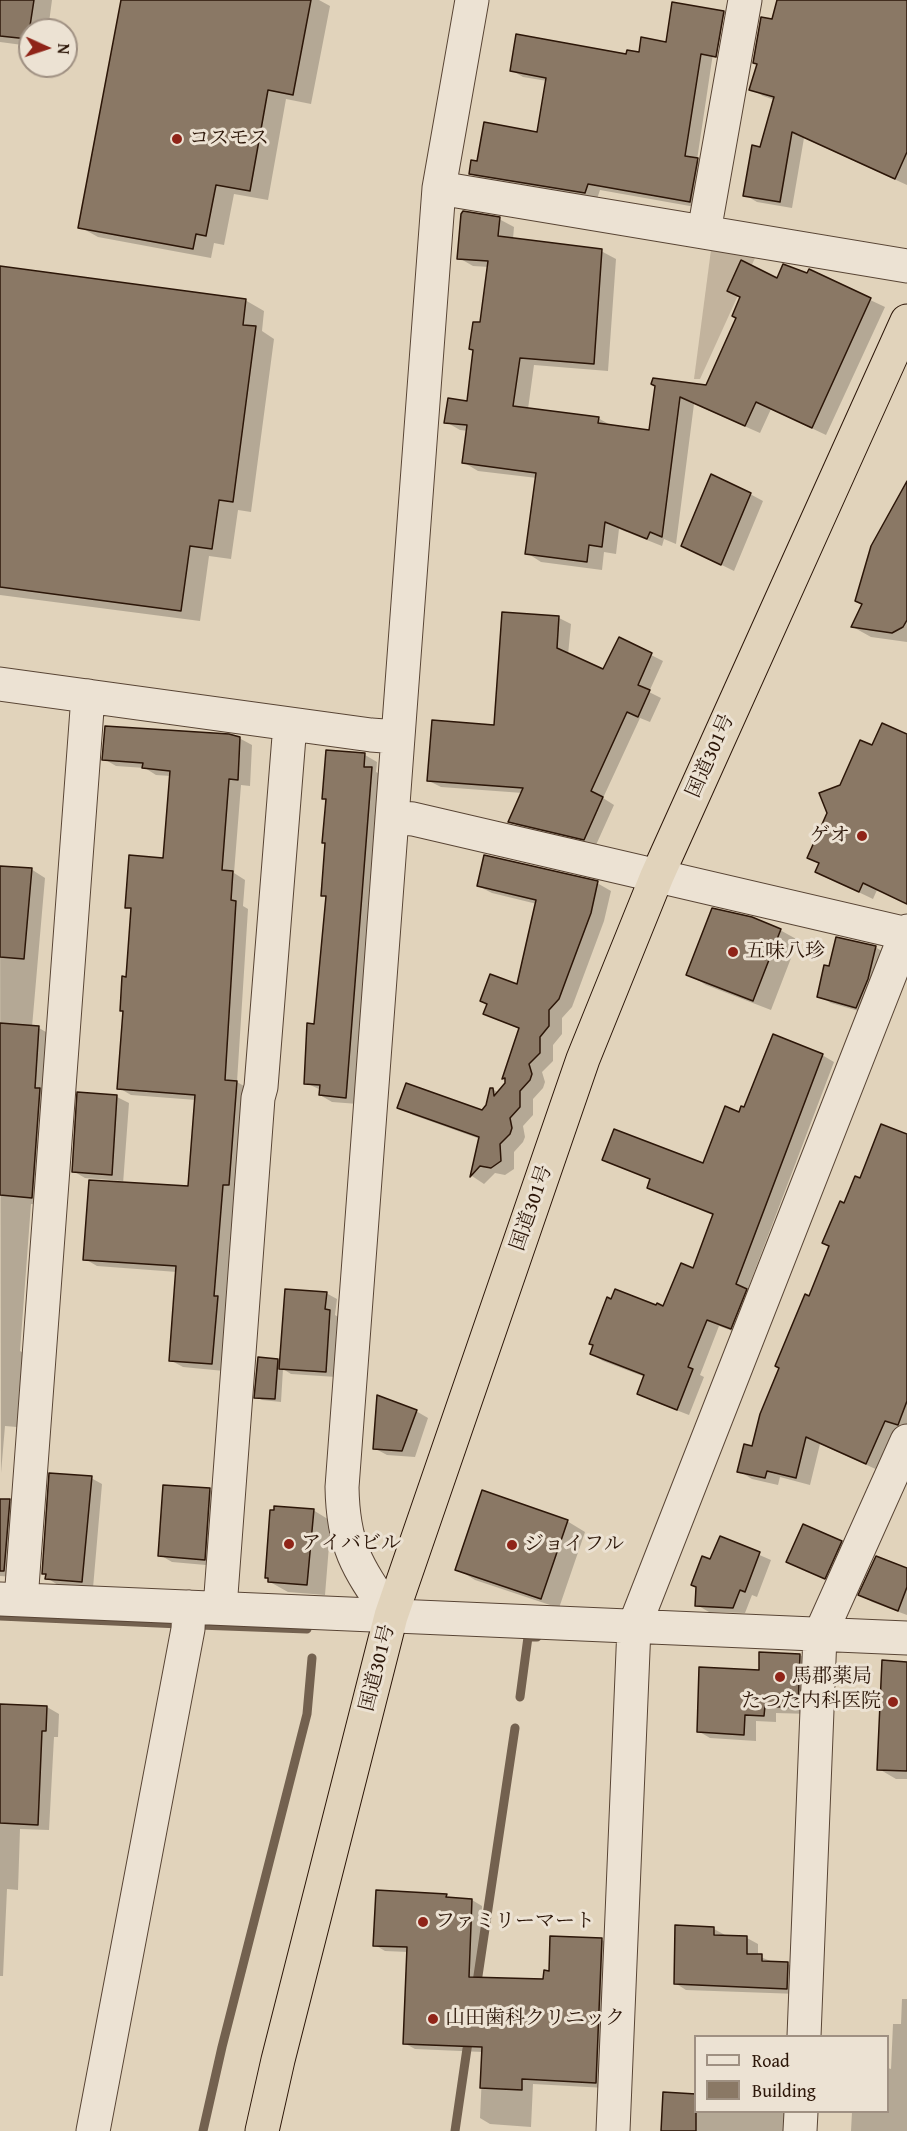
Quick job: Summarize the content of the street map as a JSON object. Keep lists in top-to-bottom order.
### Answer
{
  "streets": {
    "highway": ["国道301号"]
  },
  "places": [
    "コスモス",
    "ゲオ",
    "五味八珍",
    "アイバビル",
    "ジョイフル",
    "馬郡薬局",
    "たつた内科医院",
    "ファミリーマート",
    "山田歯科クリニック"
  ],
  "legend": ["Road", "Building"],
  "north": "right"
}
